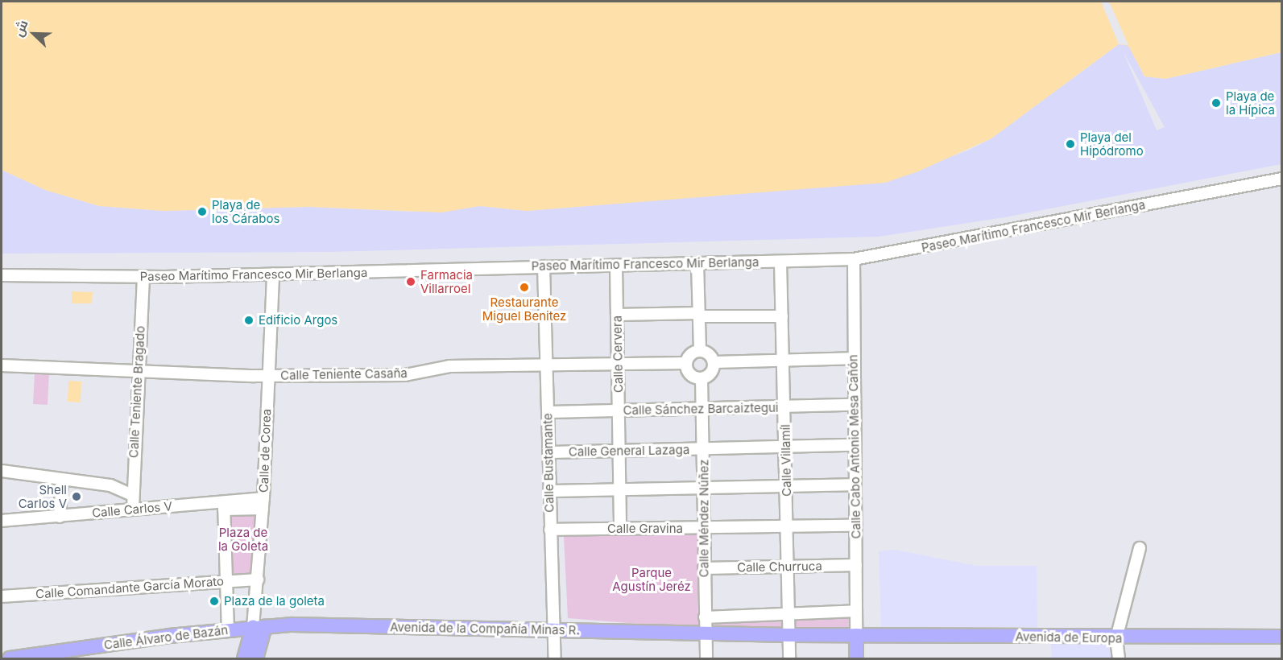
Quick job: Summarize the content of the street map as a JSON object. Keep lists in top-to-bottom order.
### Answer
{
  "streets": {
    "main road": ["Avenida de la Compañía Minas R.", "Calle Álvaro de Bazán", "Avenida de Europa"],
    "street": [
      "Paseo Marítimo Francesco Mir Berlanga",
      "Calle Cervera",
      "Calle Teniente Casaña",
      "Calle Teniente Bragado",
      "Calle Sánchez Barcaiztegui",
      "Calle Cabo Antonio Mesa Cañón",
      "Calle de Corea",
      "Calle General Lazaga",
      "Calle Villamíl",
      "Calle Bustamante",
      "Calle Carlos V",
      "Calle Méndez Núñez",
      "Calle Gravina",
      "Calle Churruca",
      "Calle Comandante García Morato"
    ]
  },
  "crossings": [
    ["Paseo Marítimo Francesco Mir Berlanga", "Calle Cervera"],
    ["Paseo Marítimo Francesco Mir Berlanga", "Calle Teniente Bragado"],
    ["Paseo Marítimo Francesco Mir Berlanga", "Calle Cabo Antonio Mesa Cañón"],
    ["Paseo Marítimo Francesco Mir Berlanga", "Calle de Corea"],
    ["Paseo Marítimo Francesco Mir Berlanga", "Calle Villamíl"],
    ["Paseo Marítimo Francesco Mir Berlanga", "Calle Bustamante"],
    ["Calle Cervera", "Calle Teniente Casaña"],
    ["Calle Cervera", "Calle Sánchez Barcaiztegui"],
    ["Calle Cervera", "Calle General Lazaga"],
    ["Calle Cervera", "Calle Gravina"],
    ["Calle Teniente Casaña", "Calle Teniente Bragado"],
    ["Calle Teniente Casaña", "Calle de Corea"],
    ["Calle Teniente Casaña", "Calle Bustamante"],
    ["Calle Teniente Casaña", "Calle Méndez Núñez"],
    ["Calle Teniente Bragado", "Calle Carlos V"],
    ["Calle Sánchez Barcaiztegui", "Calle Cabo Antonio Mesa Cañón"],
    ["Calle Sánchez Barcaiztegui", "Calle Villamíl"],
    ["Calle Sánchez Barcaiztegui", "Calle Bustamante"],
    ["Calle Sánchez Barcaiztegui", "Calle Méndez Núñez"],
    ["Calle Cabo Antonio Mesa Cañón", "Calle General Lazaga"],
    ["Calle Cabo Antonio Mesa Cañón", "Calle Gravina"],
    ["Calle Cabo Antonio Mesa Cañón", "Calle Churruca"],
    ["Calle Cabo Antonio Mesa Cañón", "Avenida de Europa"],
    ["Calle de Corea", "Calle Carlos V"],
    ["Calle de Corea", "Calle Comandante García Morato"],
    ["Calle de Corea", "Avenida de la Compañía Minas R."],
    ["Calle de Corea", "Calle Álvaro de Bazán"],
    ["Calle General Lazaga", "Calle Villamíl"],
    ["Calle General Lazaga", "Calle Bustamante"],
    ["Calle General Lazaga", "Calle Méndez Núñez"],
    ["Calle Villamíl", "Calle Gravina"],
    ["Calle Villamíl", "Calle Churruca"],
    ["Calle Villamíl", "Avenida de la Compañía Minas R."],
    ["Calle Villamíl", "Avenida de Europa"],
    ["Calle Bustamante", "Calle Gravina"],
    ["Calle Bustamante", "Avenida de la Compañía Minas R."],
    ["Calle Méndez Núñez", "Calle Gravina"],
    ["Calle Méndez Núñez", "Calle Churruca"],
    ["Calle Méndez Núñez", "Avenida de la Compañía Minas R."],
    ["Avenida de la Compañía Minas R.", "Calle Álvaro de Bazán"],
    ["Avenida de la Compañía Minas R.", "Avenida de Europa"]
  ],
  "parks": ["Plaza de la Goleta", "Parque Agustín Jeréz"],
  "places": [
    "Playa de la Hípica",
    "Playa del Hipódromo",
    "Playa de los Cárabos",
    "Farmacia Villarroel",
    "Restaurante Miguel Benitez",
    "Edificio Argos",
    "Shell Carlos V",
    "Plaza de la goleta"
  ],
  "north": "top left"
}
